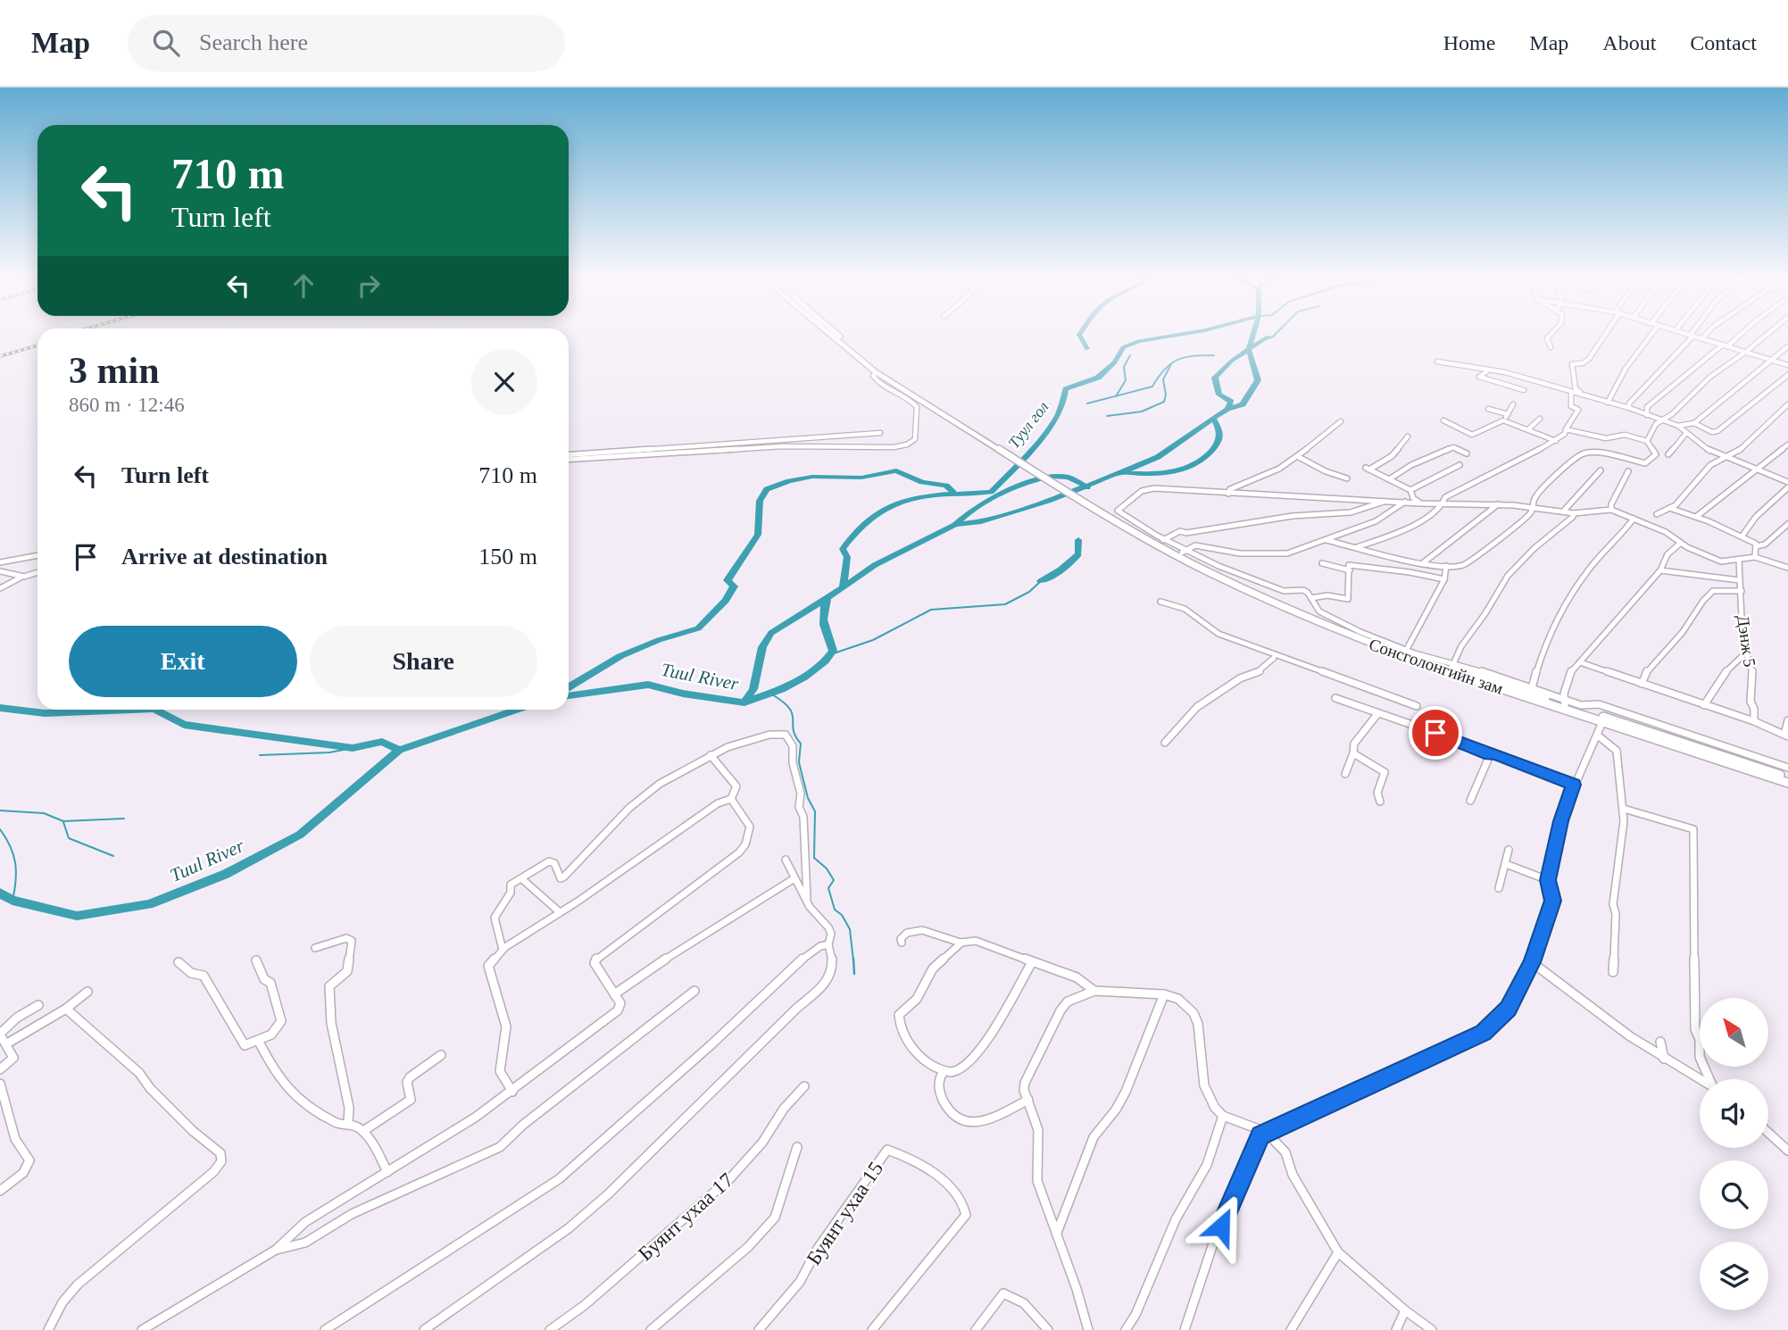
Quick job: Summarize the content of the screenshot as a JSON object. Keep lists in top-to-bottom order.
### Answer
{
  "streets": {
    "main road": ["Сонсголонгийн зам"],
    "street": ["Дэнж 5", "Буянт ухаа 15", "Буянт ухаа 17"]
  },
  "water": ["Туул гол", "Tuul River"],
  "north": "top left",
  "page": {
    "header": "Map",
    "search": "Search here",
    "nav": [
      "Home",
      "Map",
      "About",
      "Contact"
    ],
    "turn": ["710 m", "Turn left"],
    "heading": ["3 min", "860 m · 12:46"],
    "list": [
      {
        "name": "Turn left",
        "value": "710 m"
      },
      {
        "name": "Arrive at destination",
        "value": "150 m"
      }
    ],
    "buttons": ["Exit", "Share"]
  }
}
